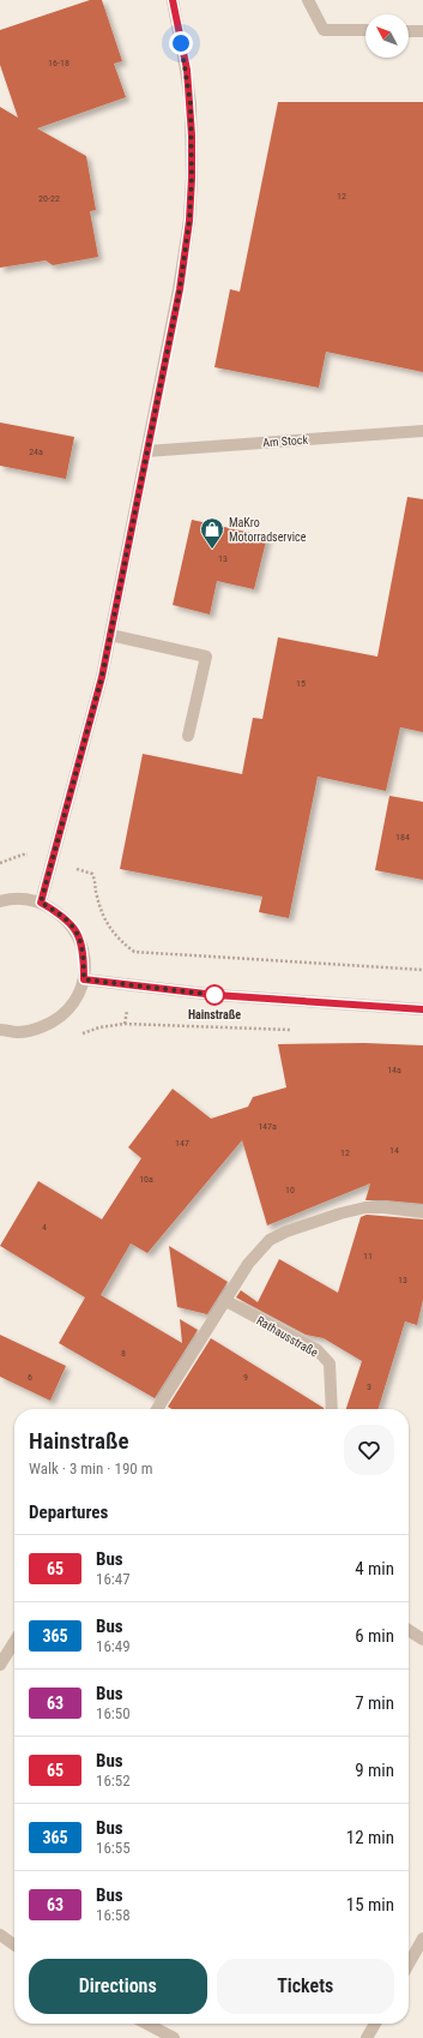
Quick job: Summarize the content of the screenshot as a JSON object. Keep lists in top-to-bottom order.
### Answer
{
  "streets": {
    "street": ["Am Stock", "Rathausstraße"]
  },
  "places": {
    "shop": ["MaKro Motorradservice"],
    "other": ["Hainstraße"]
  },
  "lines": ["bus line 65"],
  "house_numbers": [
    "16-18",
    "12",
    "20-22",
    "24a",
    "13",
    "15",
    "184",
    "14a",
    "147a",
    "147",
    "14",
    "12",
    "10a",
    "10",
    "4",
    "11",
    "13",
    "8",
    "6",
    "9",
    "3"
  ],
  "north": "top left",
  "page": {
    "heading": [
      ["Hainstraße", "Walk · 3 min · 190 m"],
      "Departures"
    ],
    "list": [
      {
        "mark": "65",
        "name": "Bus",
        "note": "16:47",
        "value": "4 min"
      },
      {
        "mark": "365",
        "name": "Bus",
        "note": "16:49",
        "value": "6 min"
      },
      {
        "mark": "63",
        "name": "Bus",
        "note": "16:50",
        "value": "7 min"
      },
      {
        "mark": "65",
        "name": "Bus",
        "note": "16:52",
        "value": "9 min"
      },
      {
        "mark": "365",
        "name": "Bus",
        "note": "16:55",
        "value": "12 min"
      },
      {
        "mark": "63",
        "name": "Bus",
        "note": "16:58",
        "value": "15 min"
      }
    ],
    "buttons": ["Directions", "Tickets"]
  }
}
